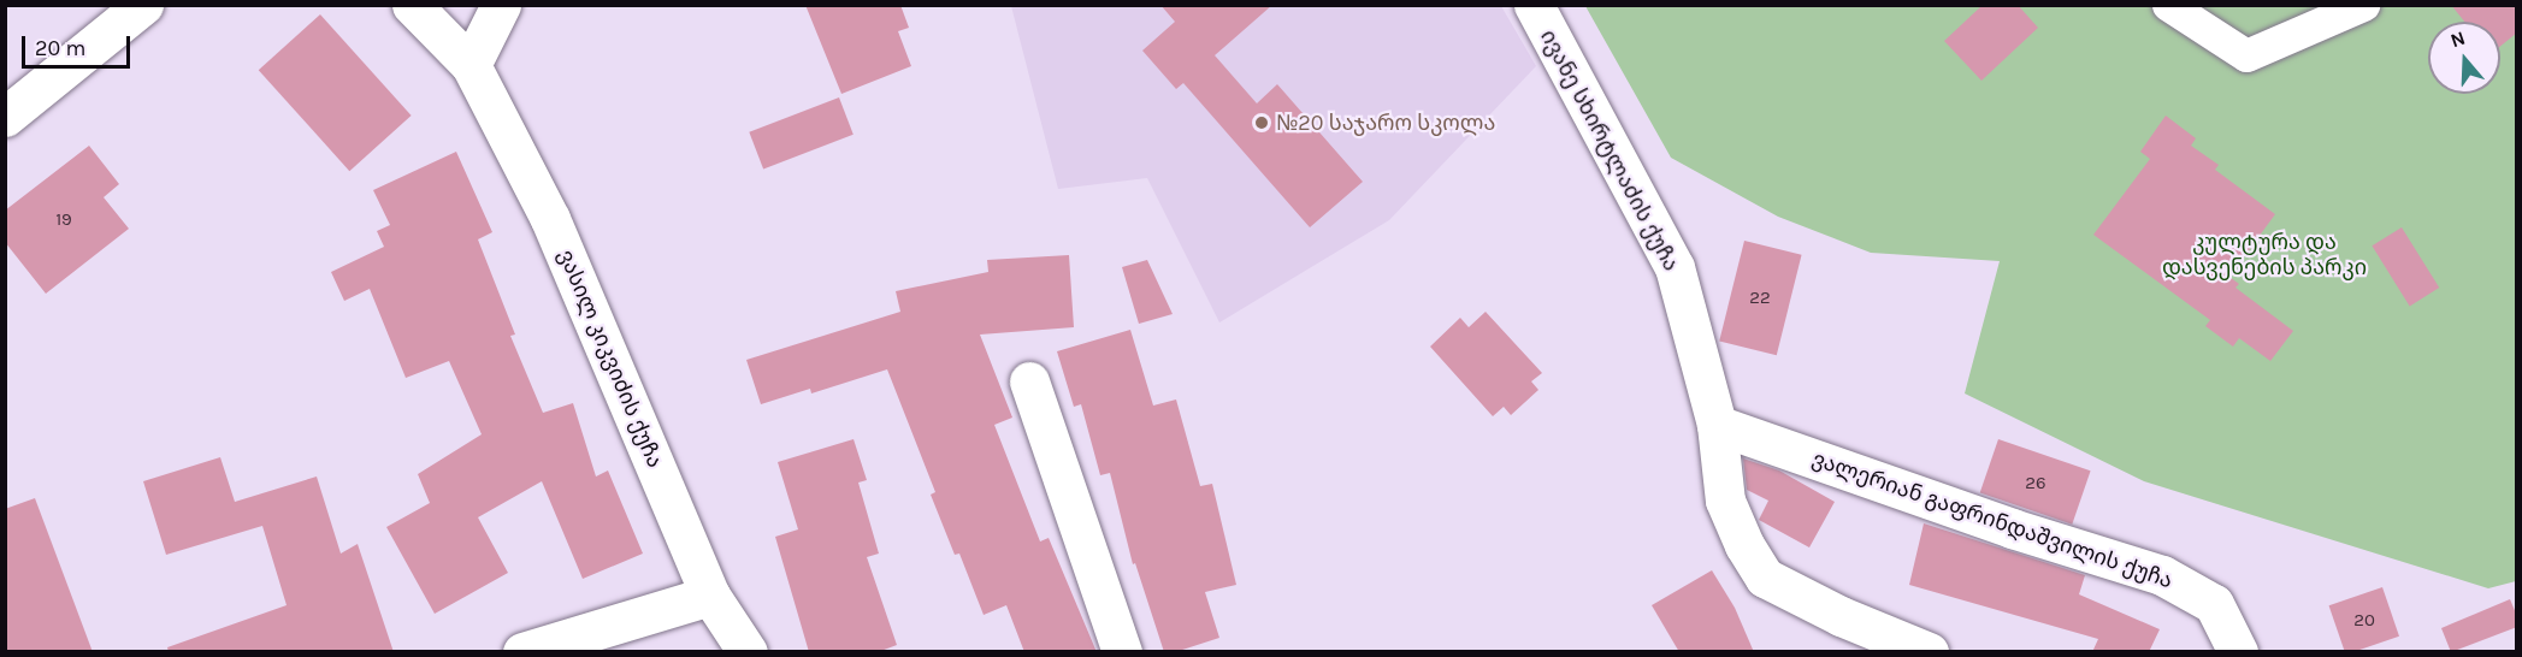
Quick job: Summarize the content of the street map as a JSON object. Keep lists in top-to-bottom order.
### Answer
{
  "streets": {
    "street": ["ივანე სხირტლაძის ქუჩა", "ვასილ კიკვიძის ქუჩა", "ვალერიან გაფრინდაშვილის ქუჩა"]
  },
  "crossings": [
    ["ივანე სხირტლაძის ქუჩა", "ვალერიან გაფრინდაშვილის ქუჩა"]
  ],
  "parks": ["კულტურა და დასვენების პარკი"],
  "places": ["№20 საჯარო სკოლა"],
  "house_numbers": [
    "19",
    "22",
    "26",
    "20"
  ],
  "scale_bar": "20 m",
  "north": "top"
}
